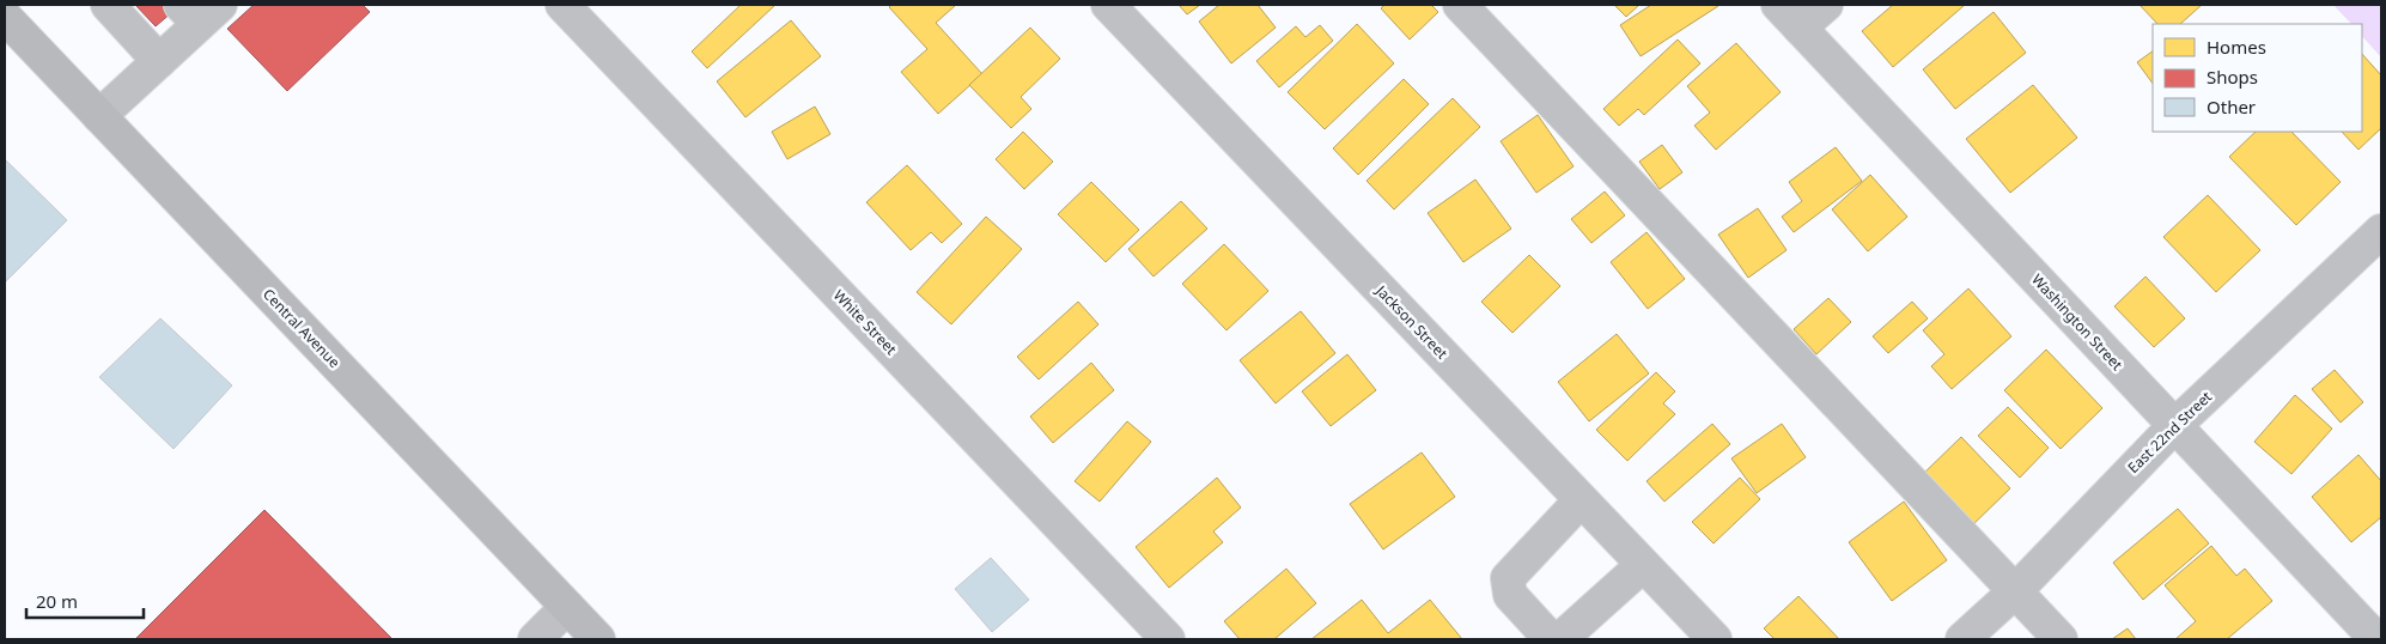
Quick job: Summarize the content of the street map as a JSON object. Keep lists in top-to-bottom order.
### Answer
{
  "streets": {
    "main road": ["Central Avenue"],
    "street": [
      "White Street",
      "Jackson Street",
      "Washington Street",
      "East 22nd Street"
    ]
  },
  "crossings": [
    ["Washington Street", "East 22nd Street"]
  ],
  "legend": ["Homes", "Shops", "Other"],
  "scale_bar": "20 m"
}
